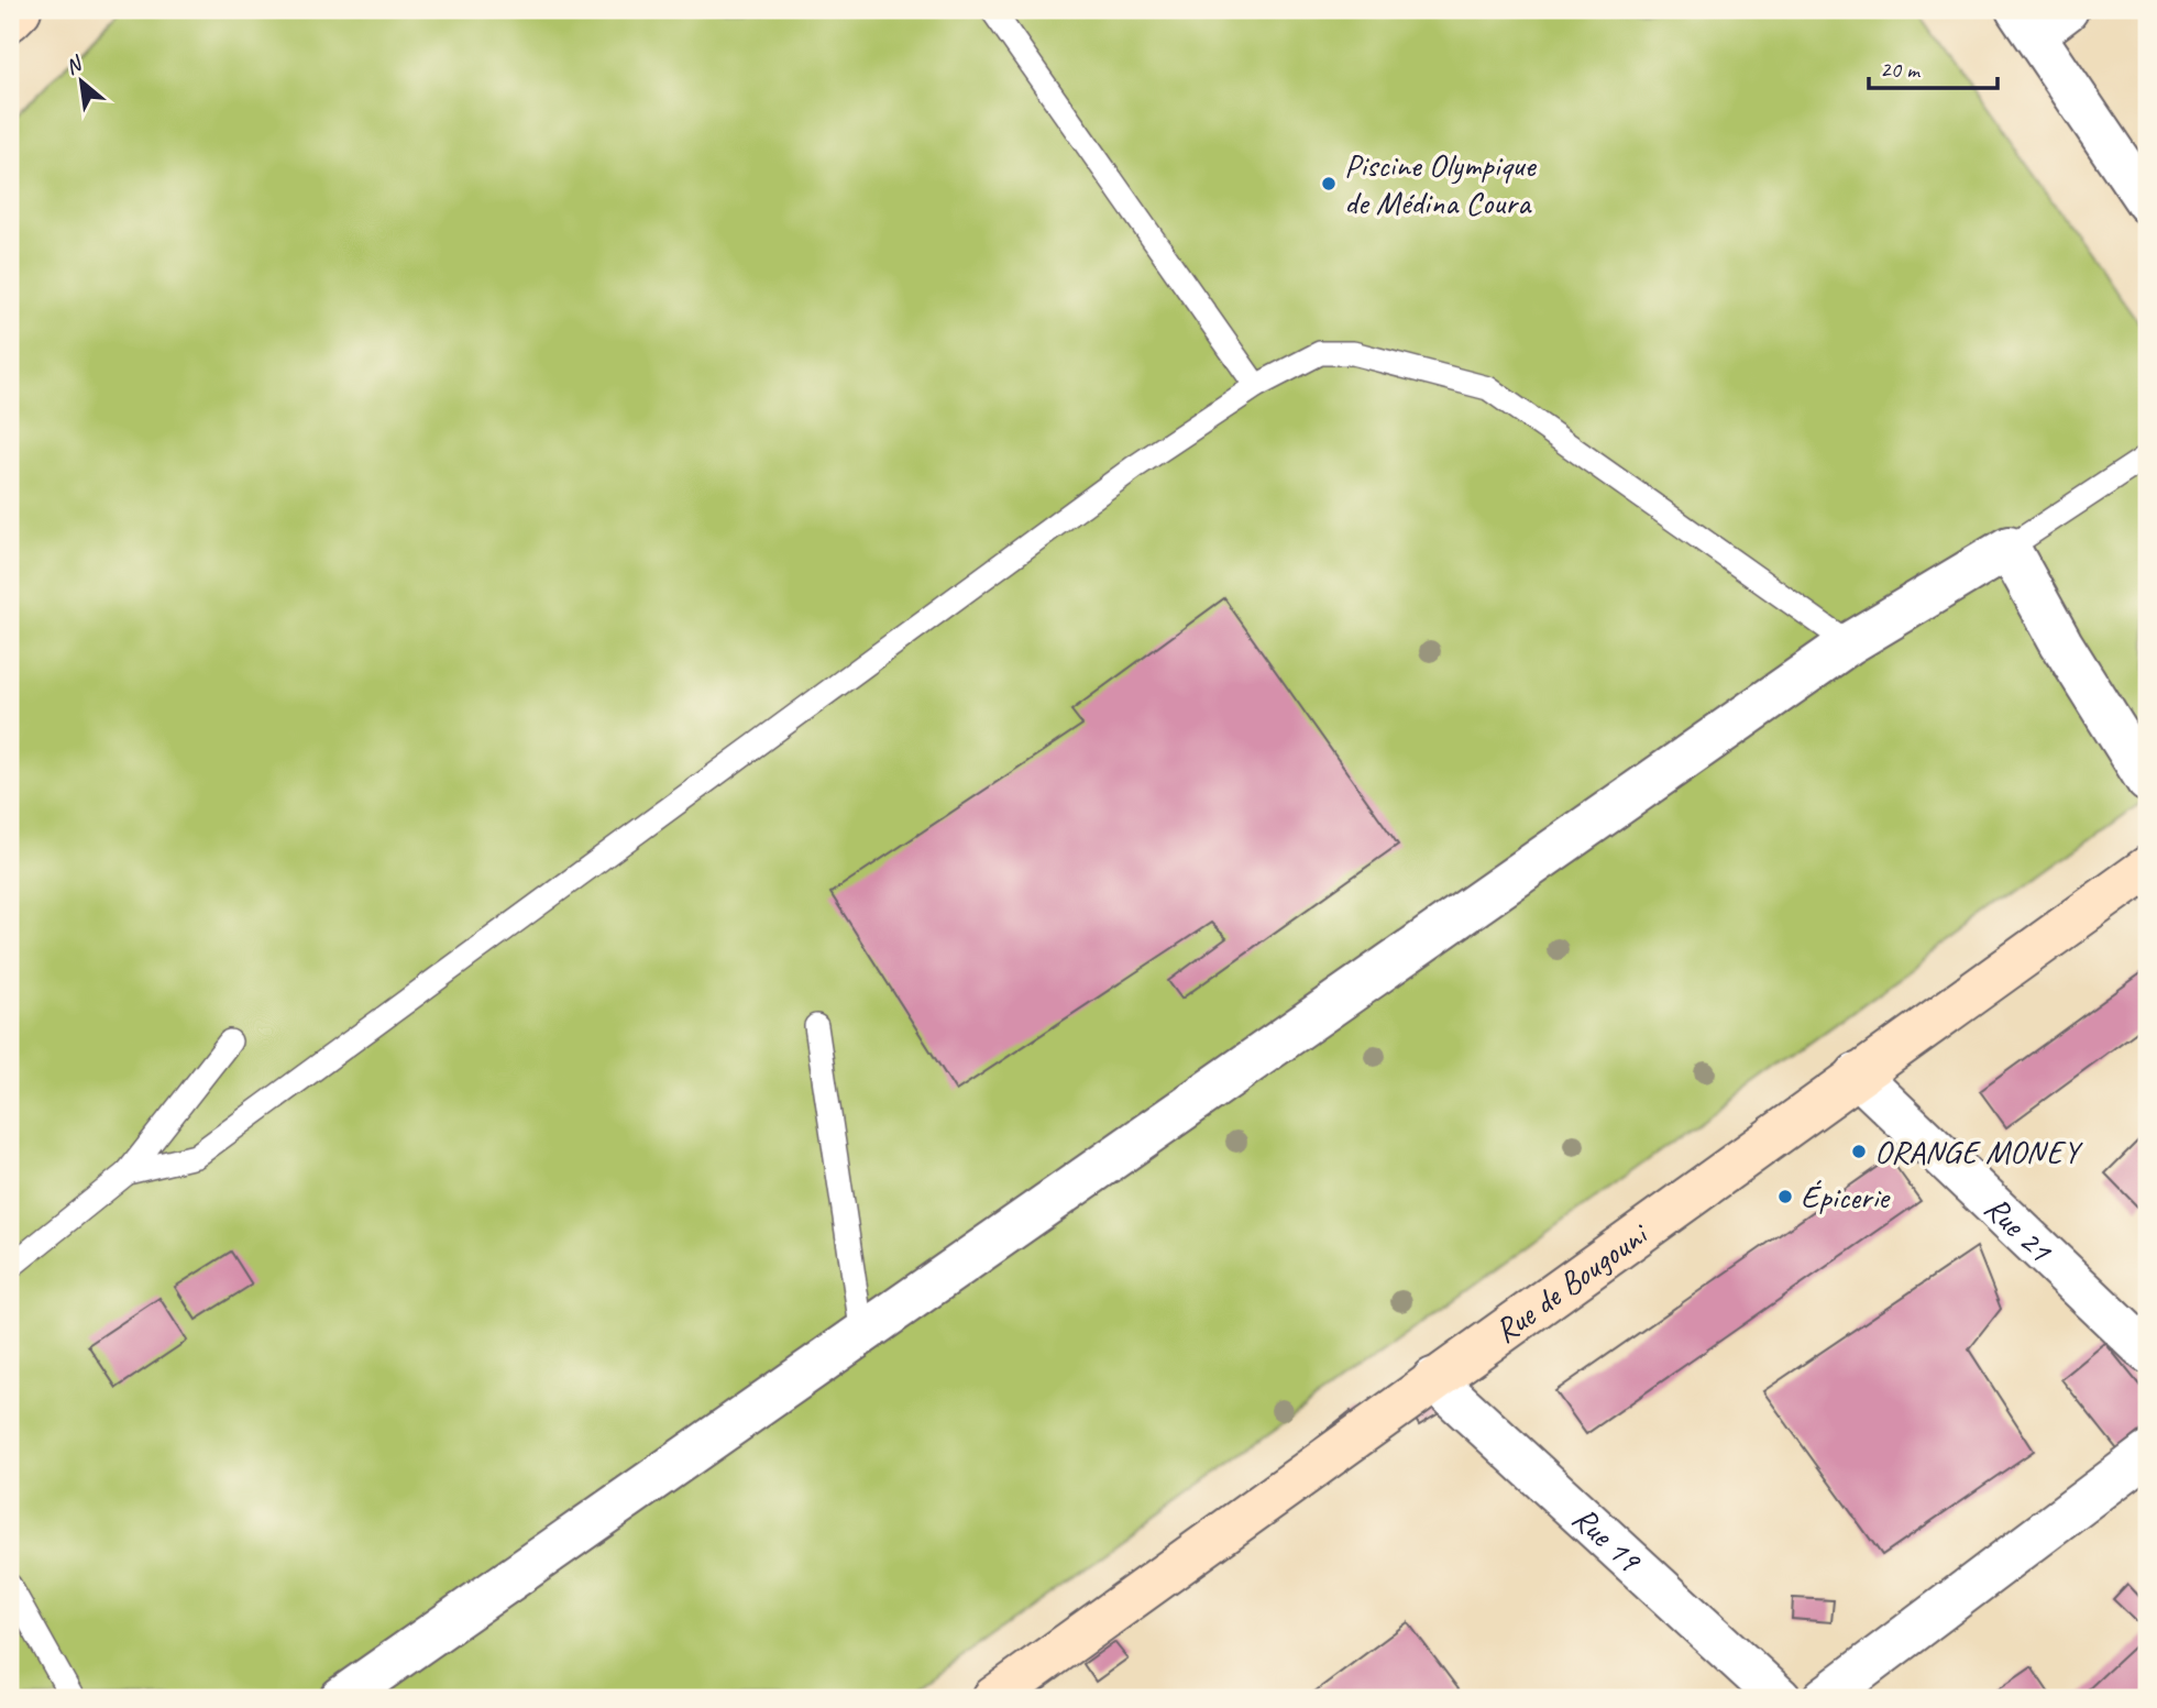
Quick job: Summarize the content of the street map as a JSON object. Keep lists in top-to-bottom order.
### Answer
{
  "streets": {
    "main road": ["Rue de Bougouni"],
    "street": ["Rue 21", "Rue 19"]
  },
  "crossings": [
    ["Rue 21", "Rue de Bougouni"],
    ["Rue de Bougouni", "Rue 19"]
  ],
  "places": ["Piscine Olympique de Médina Coura", "ORANGE MONEY", "Épicerie"],
  "scale_bar": "20 m",
  "north": "top left"
}
